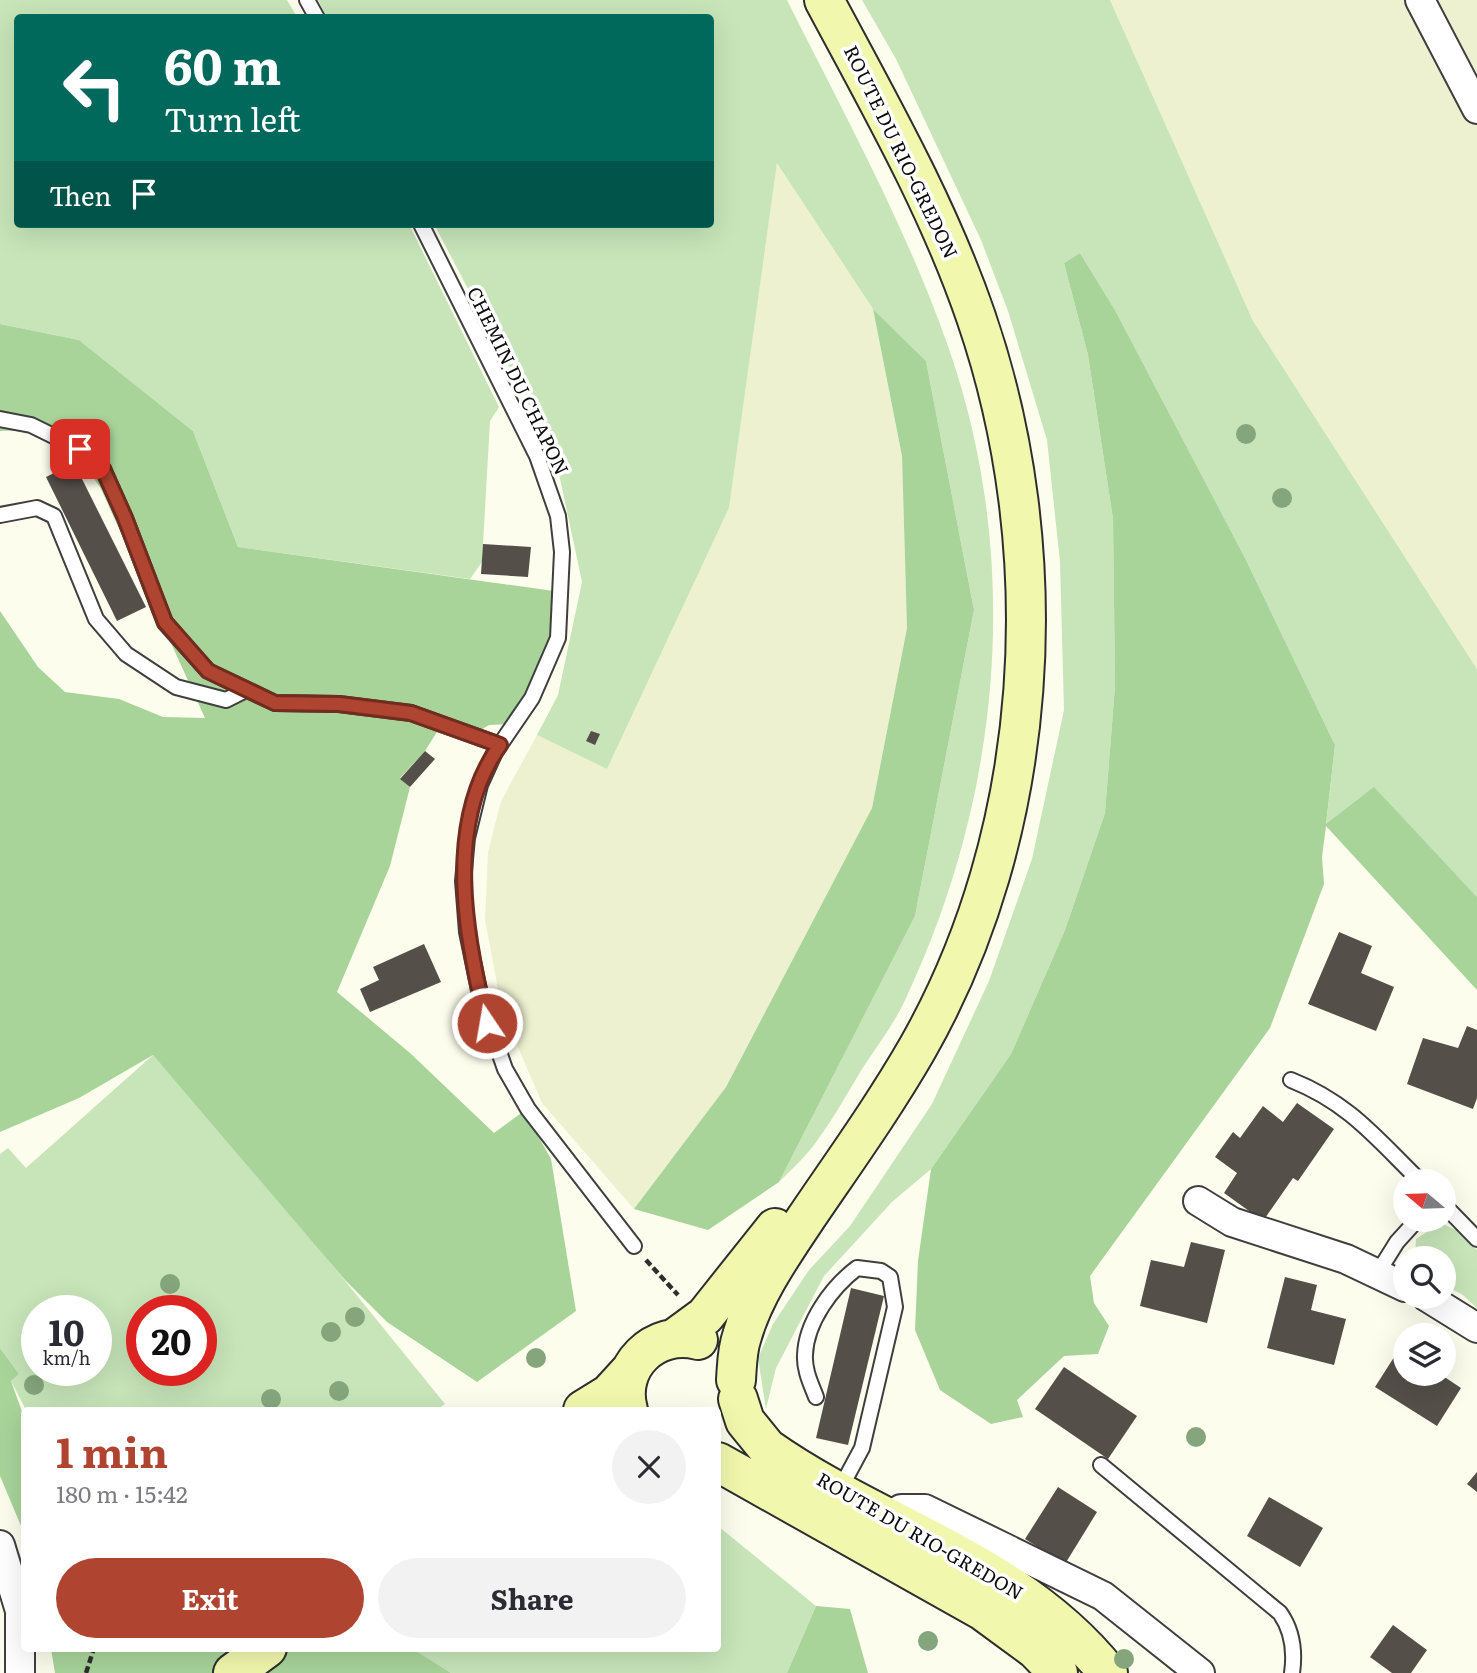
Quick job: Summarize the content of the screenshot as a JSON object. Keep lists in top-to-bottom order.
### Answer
{
  "streets": {
    "main road": ["ROUTE DU RIO-GREDON"],
    "lane": ["CHEMIN DU CHAPON"]
  },
  "north": "left",
  "page": {
    "turn": ["60 m", "Turn left"],
    "then": "Then",
    "speed": "10 km/h",
    "limit": "20",
    "heading": ["1 min", "180 m · 15:42"],
    "buttons": ["Exit", "Share"]
  }
}
